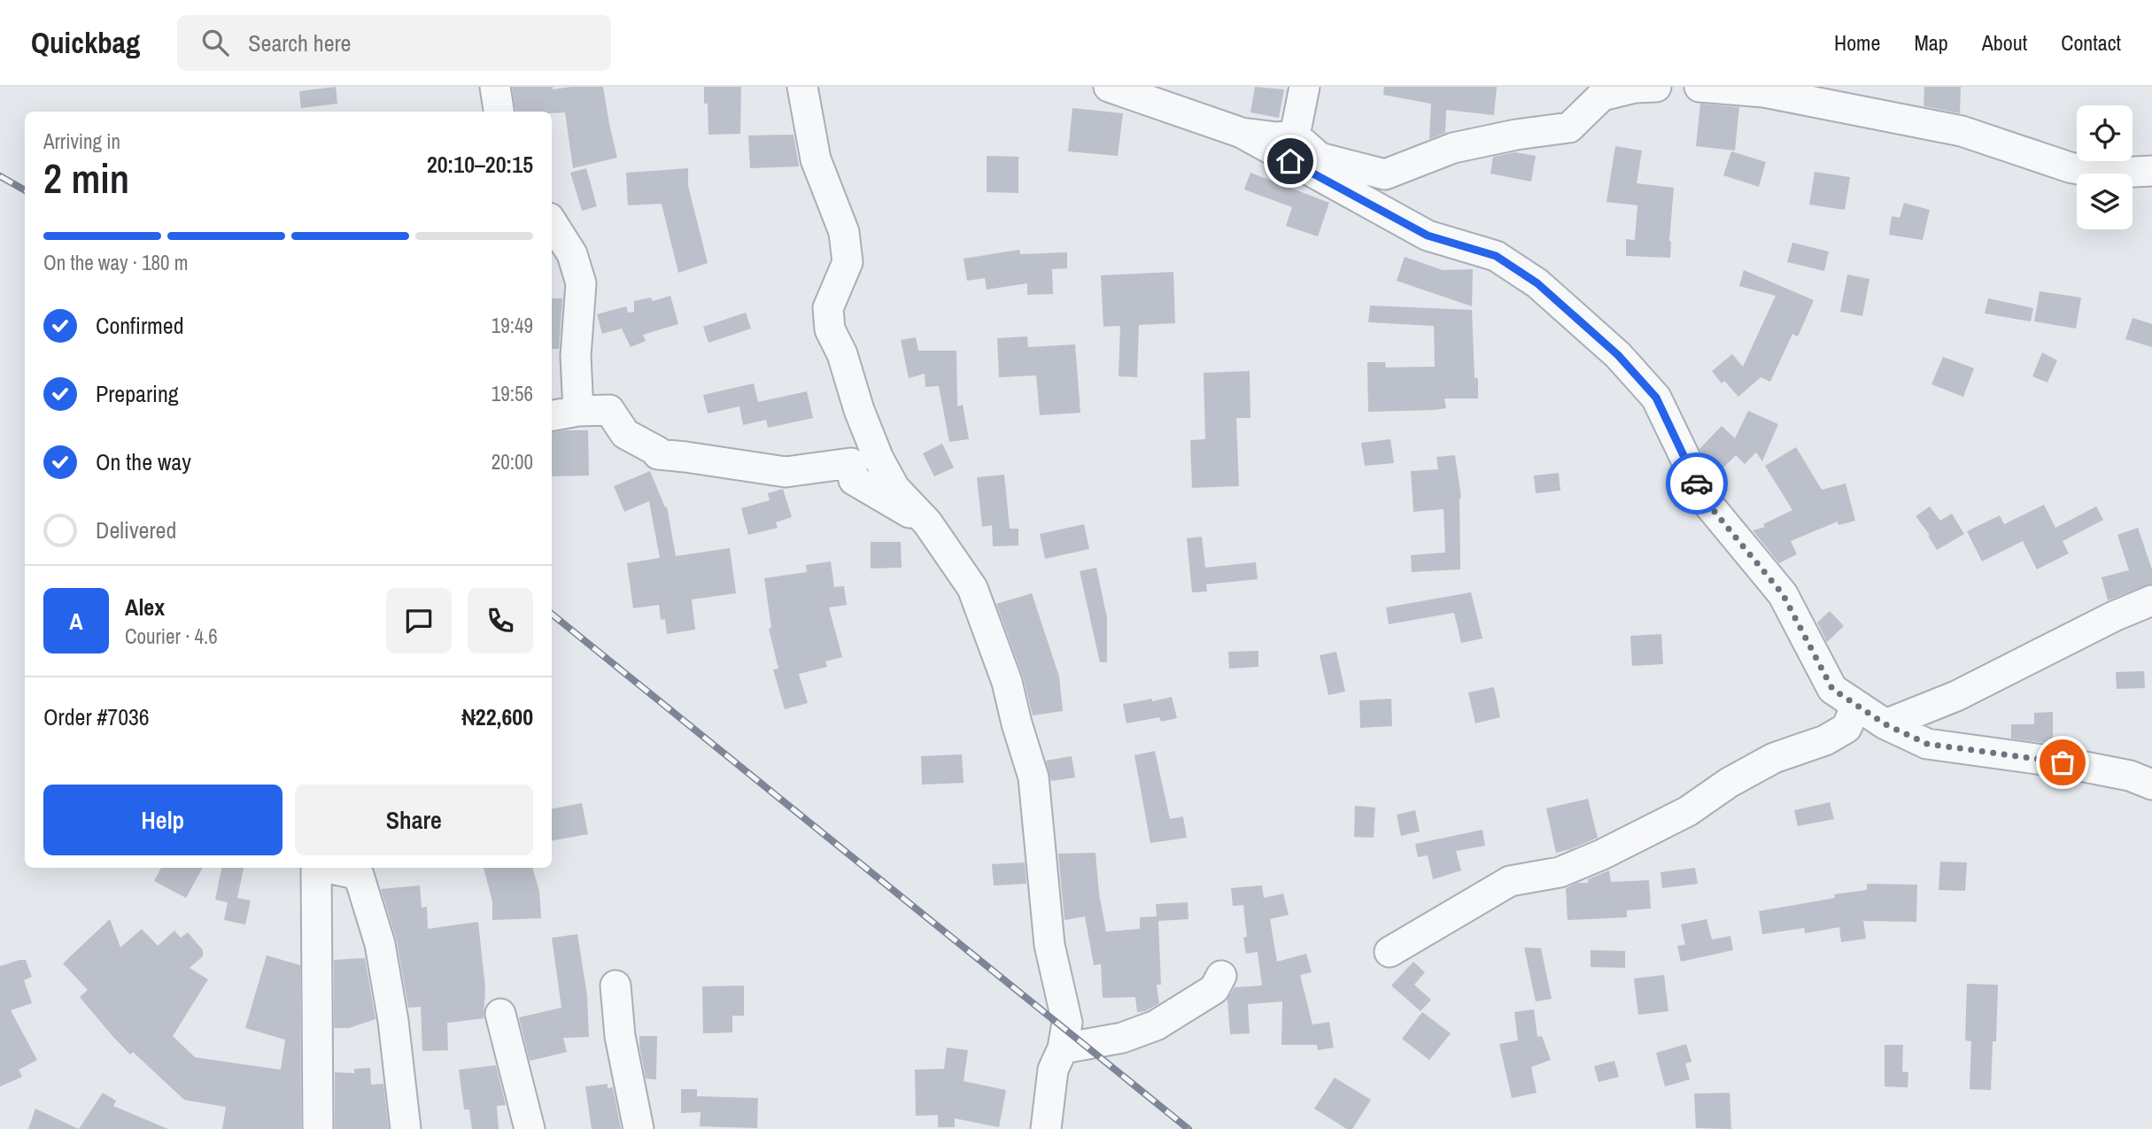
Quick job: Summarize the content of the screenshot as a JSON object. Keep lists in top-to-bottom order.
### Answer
{
  "page": {
    "header": "Quickbag",
    "search": "Search here",
    "nav": [
      "Home",
      "Map",
      "About",
      "Contact"
    ],
    "heading": ["2 min", "Arriving in", "20:10–20:15"],
    "panel": [
      "Alex",
      "Courier · 4.6",
      "Order #7036",
      "₦22,600"
    ],
    "bar": "On the way · 180 m",
    "list": [
      ["Confirmed", "19:49"],
      ["Preparing", "19:56"],
      ["On the way", "20:00"],
      "Delivered"
    ],
    "round": "A",
    "buttons": ["Help", "Share"]
  }
}
